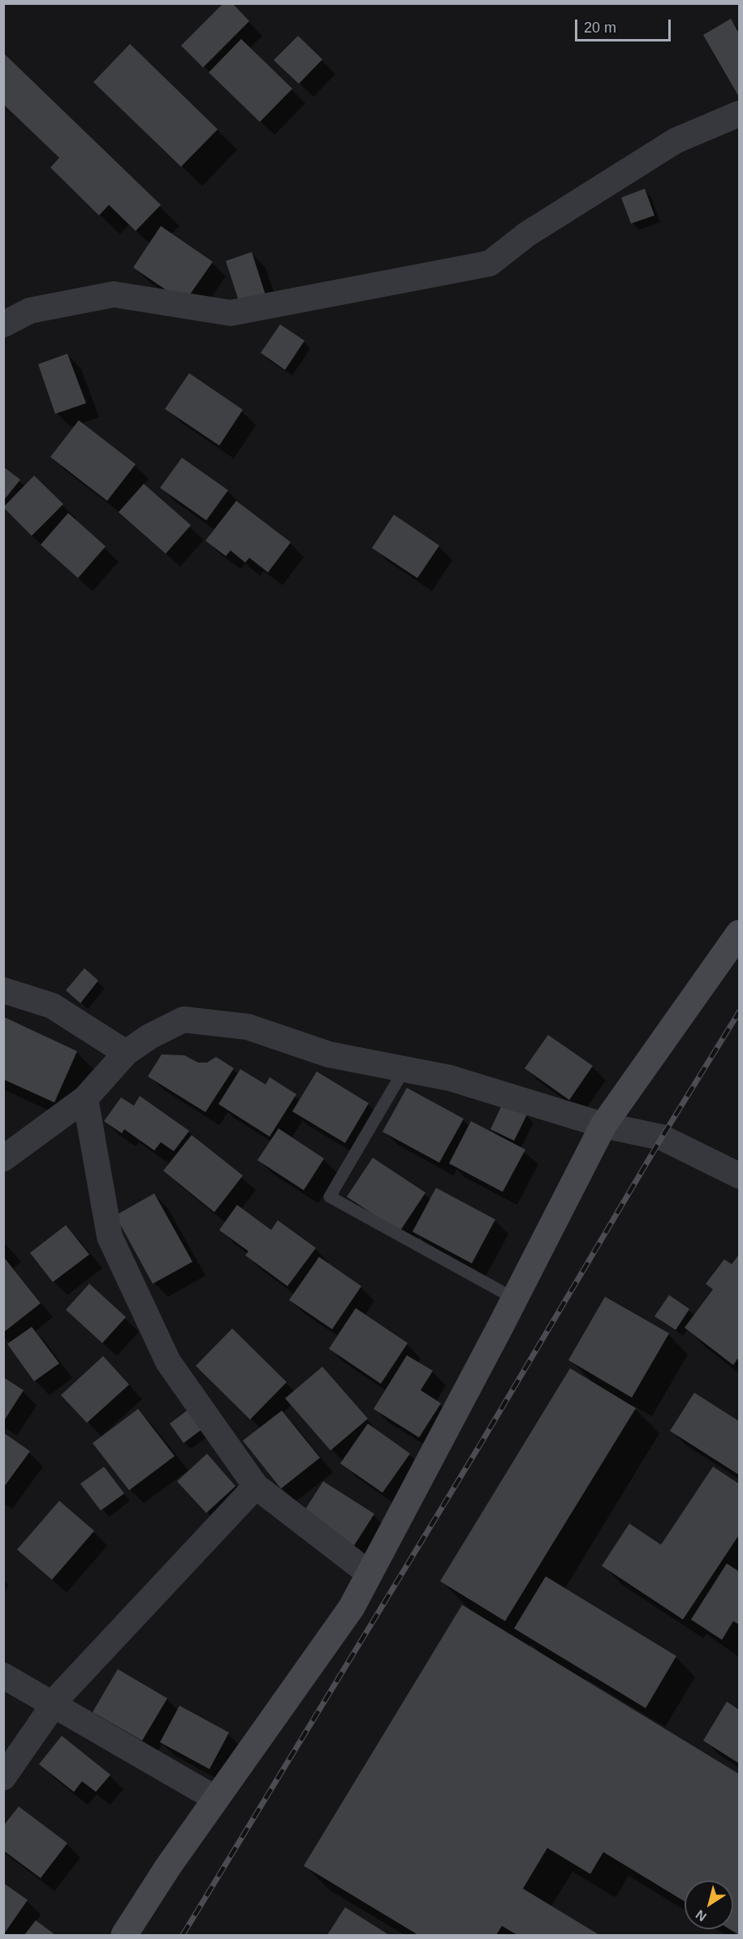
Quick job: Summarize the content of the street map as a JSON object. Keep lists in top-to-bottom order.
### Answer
{
  "scale_bar": "20 m",
  "north": "bottom left"
}
